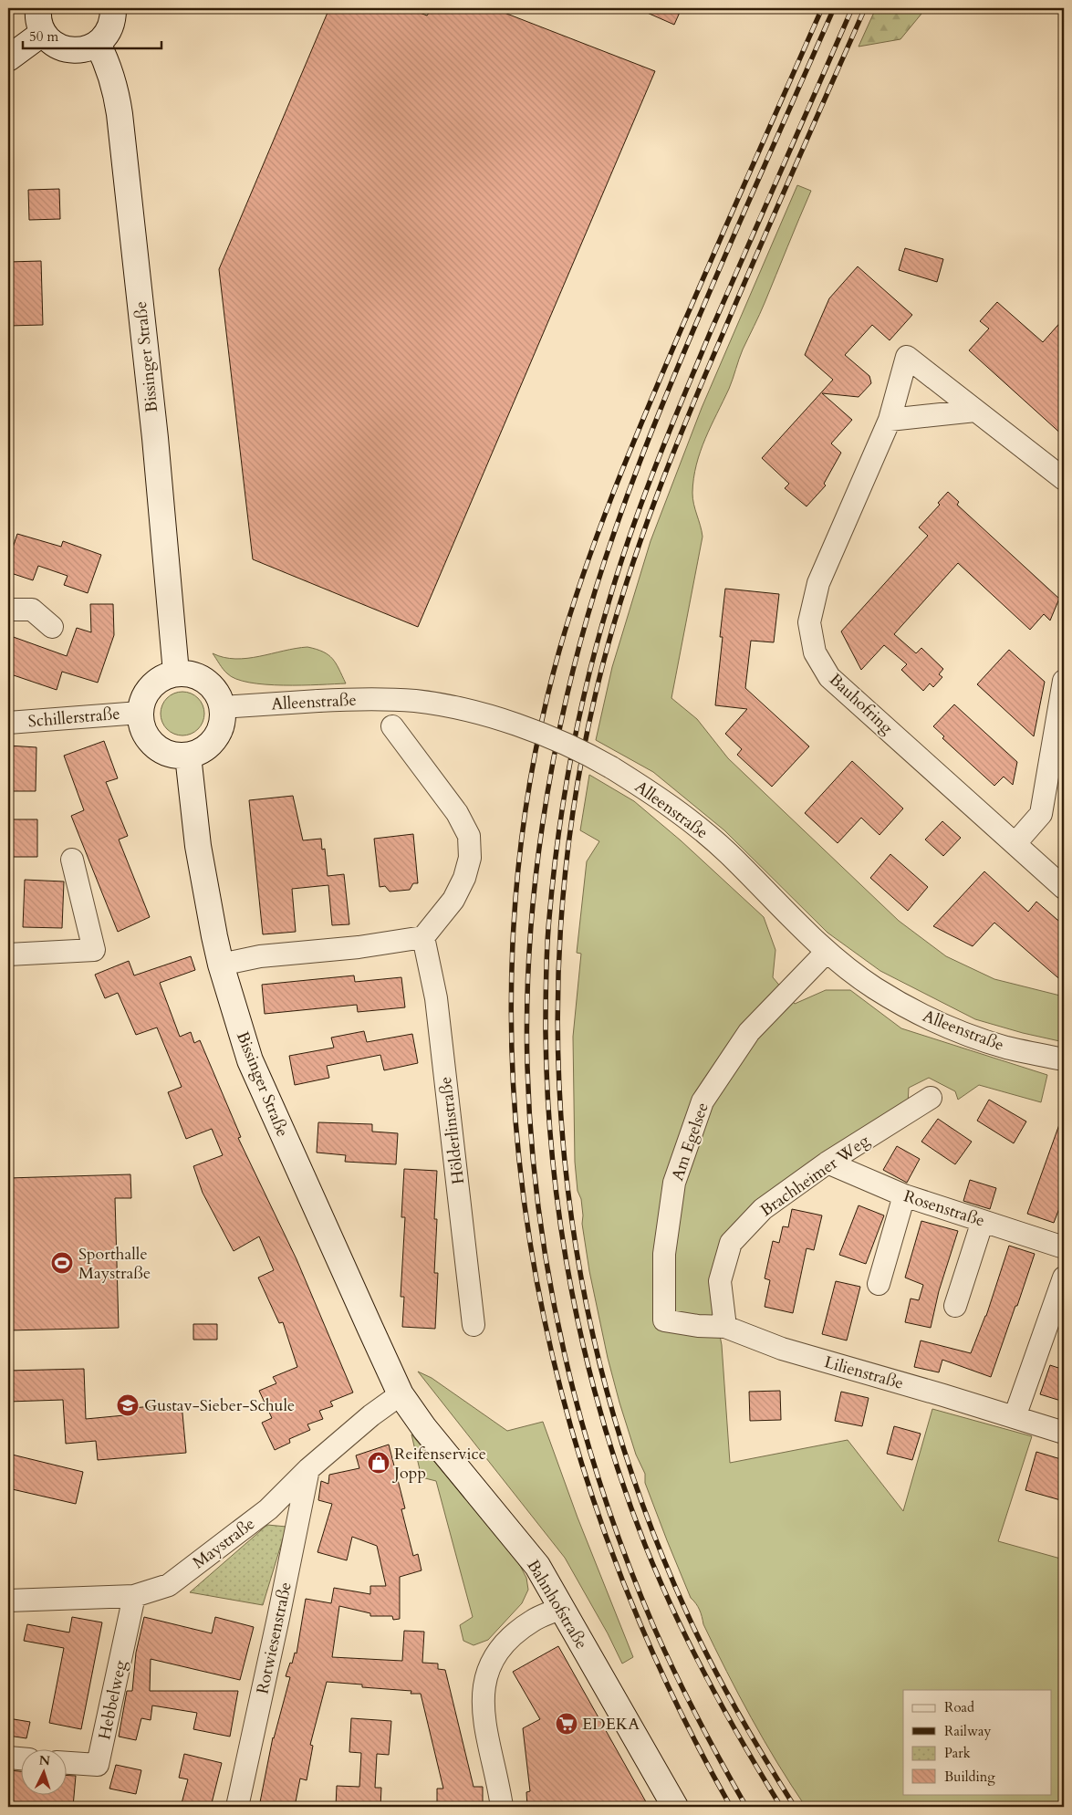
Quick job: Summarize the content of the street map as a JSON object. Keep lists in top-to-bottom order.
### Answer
{
  "streets": {
    "main road": ["Bissinger Straße", "Bahnhofstraße"],
    "street": [
      "Alleenstraße",
      "Bauhofring",
      "Schillerstraße",
      "Hölderlinstraße",
      "Am Egelsee",
      "Brachheimer Weg",
      "Rosenstraße",
      "Lilienstraße",
      "Maystraße",
      "Rotwiesenstraße",
      "Hebbelweg"
    ]
  },
  "crossings": [
    ["Bissinger Straße", "Alleenstraße"],
    ["Bissinger Straße", "Schillerstraße"],
    ["Bissinger Straße", "Maystraße"],
    ["Bissinger Straße", "Bahnhofstraße"],
    ["Alleenstraße", "Schillerstraße"],
    ["Alleenstraße", "Am Egelsee"],
    ["Am Egelsee", "Lilienstraße"],
    ["Brachheimer Weg", "Rosenstraße"],
    ["Brachheimer Weg", "Lilienstraße"],
    ["Maystraße", "Bahnhofstraße"],
    ["Maystraße", "Rotwiesenstraße"],
    ["Maystraße", "Hebbelweg"]
  ],
  "places": {
    "sports": ["Sporthalle Maystraße"],
    "school or university": ["Gustav-Sieber-Schule"],
    "shop": ["Reifenservice Jopp"],
    "supermarket": ["EDEKA"]
  },
  "legend": [
    "Road",
    "Railway",
    "Park",
    "Building"
  ],
  "scale_bar": "50 m",
  "north": "top"
}
